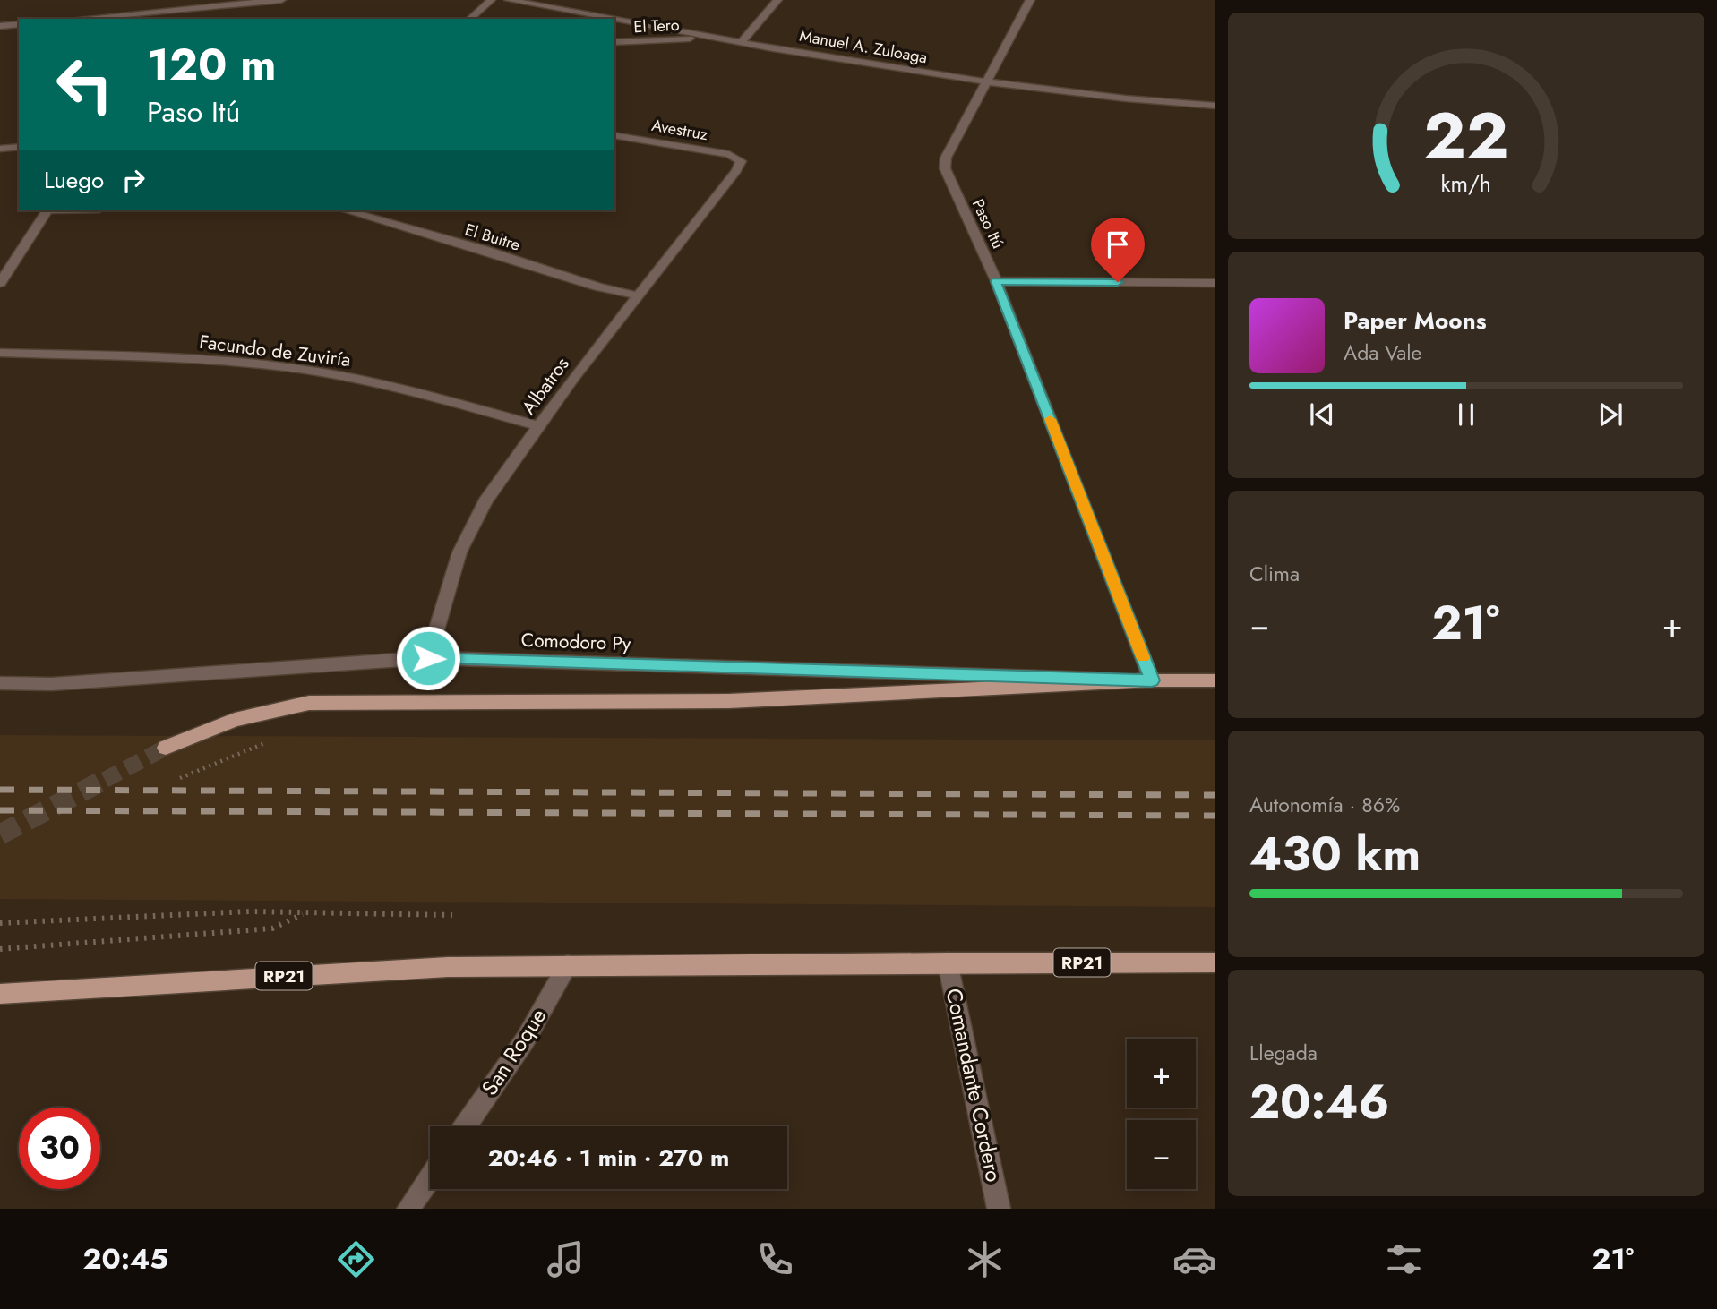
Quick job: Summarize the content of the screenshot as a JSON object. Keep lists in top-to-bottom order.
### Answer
{
  "streets": {
    "main road": ["Comodoro Py", "RP21"],
    "street": [
      "El Tero",
      "Manuel A. Zuloaga",
      "Avestruz",
      "Paso Itú",
      "El Buitre",
      "Facundo de Zuviría",
      "Albatros",
      "San Roque",
      "Comandante Cordero"
    ]
  },
  "crossings": [
    ["El Tero", "Manuel A. Zuloaga"],
    ["Manuel A. Zuloaga", "Paso Itú"],
    ["Avestruz", "Albatros"],
    ["Paso Itú", "Comodoro Py"],
    ["El Buitre", "Albatros"],
    ["Facundo de Zuviría", "Albatros"],
    ["Albatros", "Comodoro Py"],
    ["RP21", "San Roque"],
    ["RP21", "Comandante Cordero"]
  ],
  "page": {
    "turn": ["120 m", "Paso Itú"],
    "then": "Luego",
    "song": ["Paper Moons", "Ada Vale"],
    "tile": [
      "Clima",
      ["Autonomía · 86%", "430 km"],
      ["Llegada", "20:46"]
    ],
    "heat": ["−", "21°", "+"],
    "map_buttons": ["+", "−"],
    "limit": "30",
    "trip": "20:46 · 1 min · 270 m",
    "tabs": ["20:45", "21°"],
    "gauge": ["22", "km/h"]
  }
}
